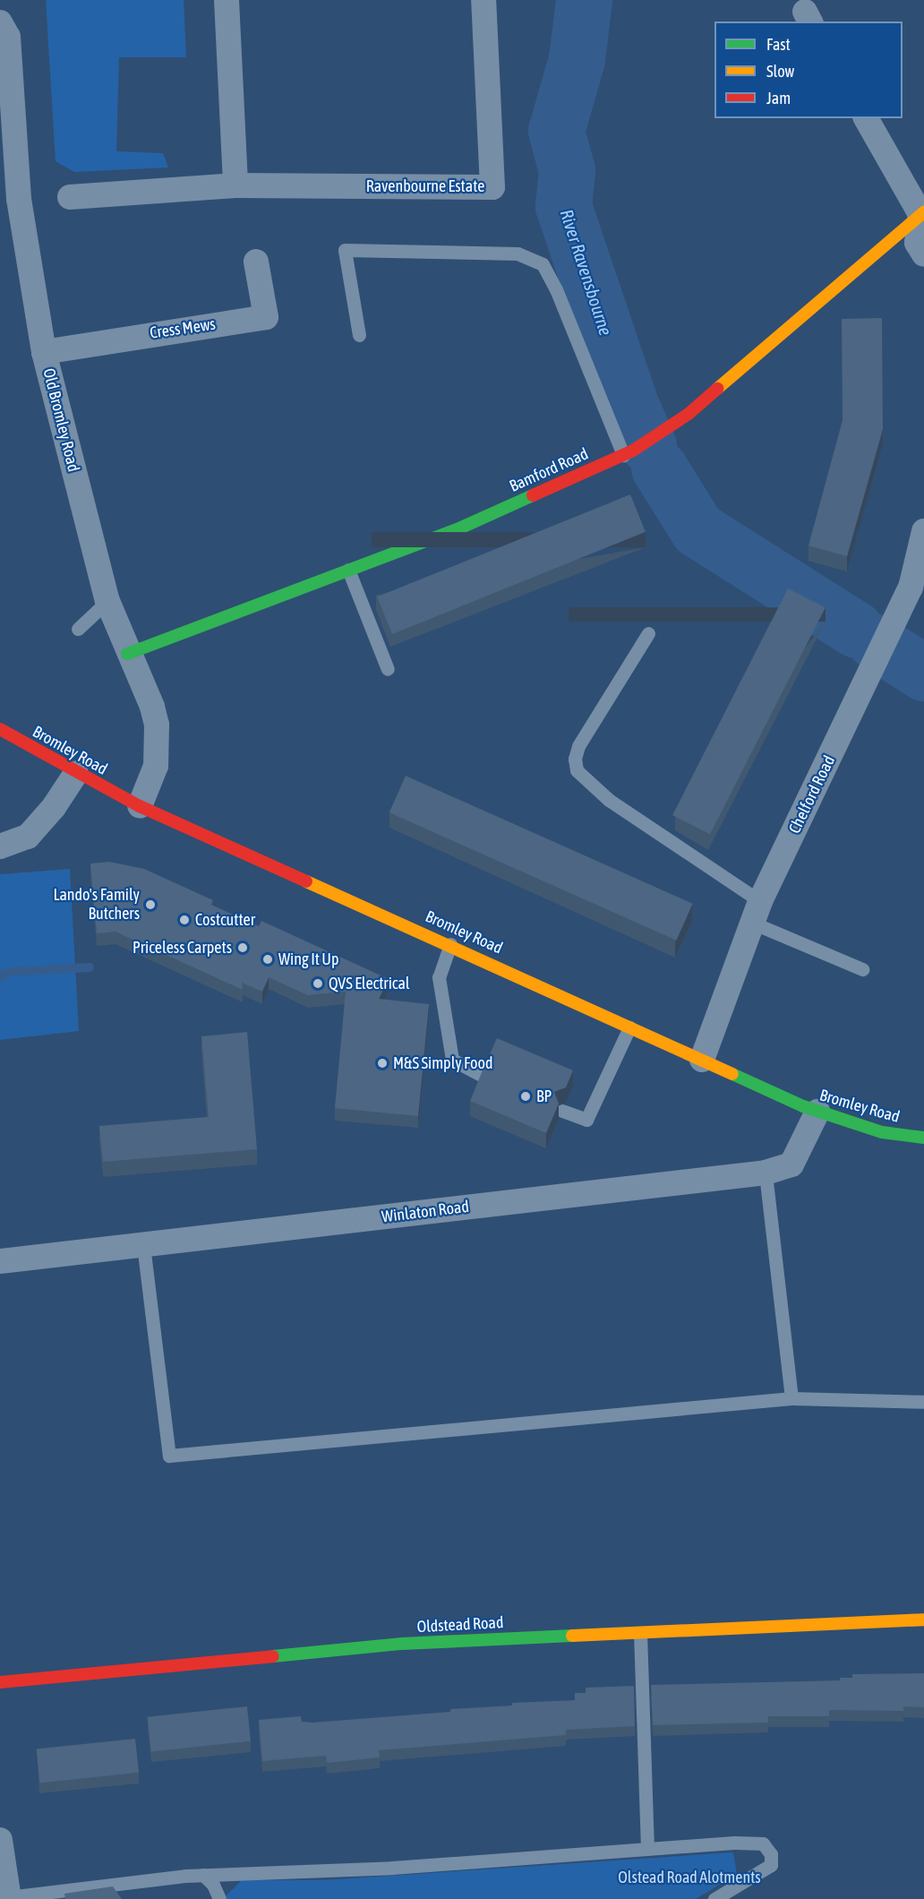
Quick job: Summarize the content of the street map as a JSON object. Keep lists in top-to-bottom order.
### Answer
{
  "streets": {
    "street": [
      "Ravenbourne Estate",
      "Cress Mews",
      "Old Bromley Road",
      "Bamford Road",
      "Bromley Road",
      "Chelford Road",
      "Winlaton Road",
      "Oldstead Road"
    ]
  },
  "crossings": [
    ["Cress Mews", "Old Bromley Road"],
    ["Old Bromley Road", "Bamford Road"],
    ["Old Bromley Road", "Bromley Road"],
    ["Bromley Road", "Chelford Road"],
    ["Bromley Road", "Winlaton Road"]
  ],
  "water": ["River Ravensbourne"],
  "parks": ["Olstead Road Alotments"],
  "places": [
    "Lando's Family Butchers",
    "Costcutter",
    "Priceless Carpets",
    "Wing It Up",
    "QVS Electrical",
    "M&S Simply Food",
    "BP"
  ],
  "legend": ["Fast", "Slow", "Jam"]
}
